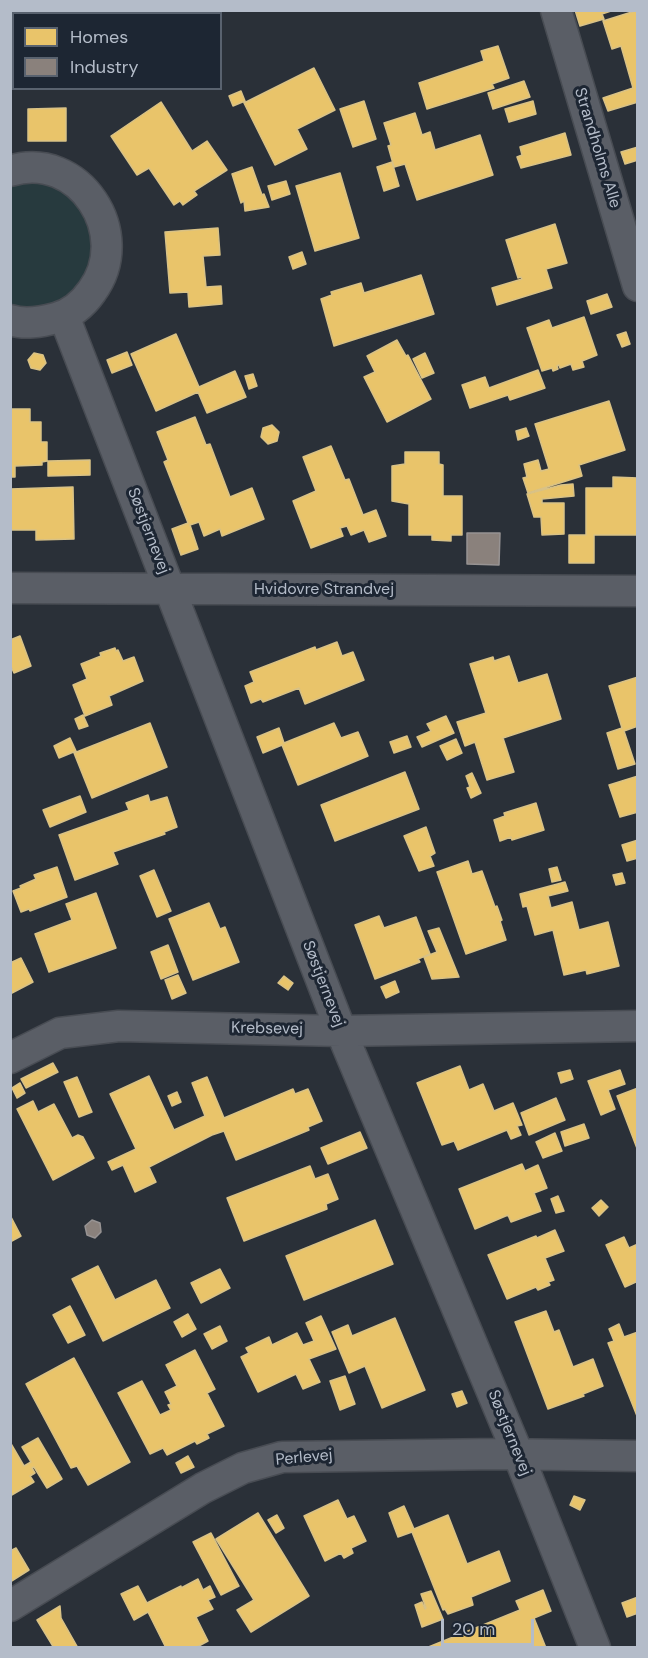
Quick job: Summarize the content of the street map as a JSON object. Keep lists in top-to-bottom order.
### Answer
{
  "streets": {
    "street": [
      "Strandholms Alle",
      "Søstjernevej",
      "Hvidovre Strandvej",
      "Krebsevej",
      "Perlevej"
    ]
  },
  "crossings": [
    ["Søstjernevej", "Hvidovre Strandvej"],
    ["Søstjernevej", "Krebsevej"],
    ["Søstjernevej", "Perlevej"]
  ],
  "legend": ["Homes", "Industry"],
  "scale_bar": "20 m"
}
